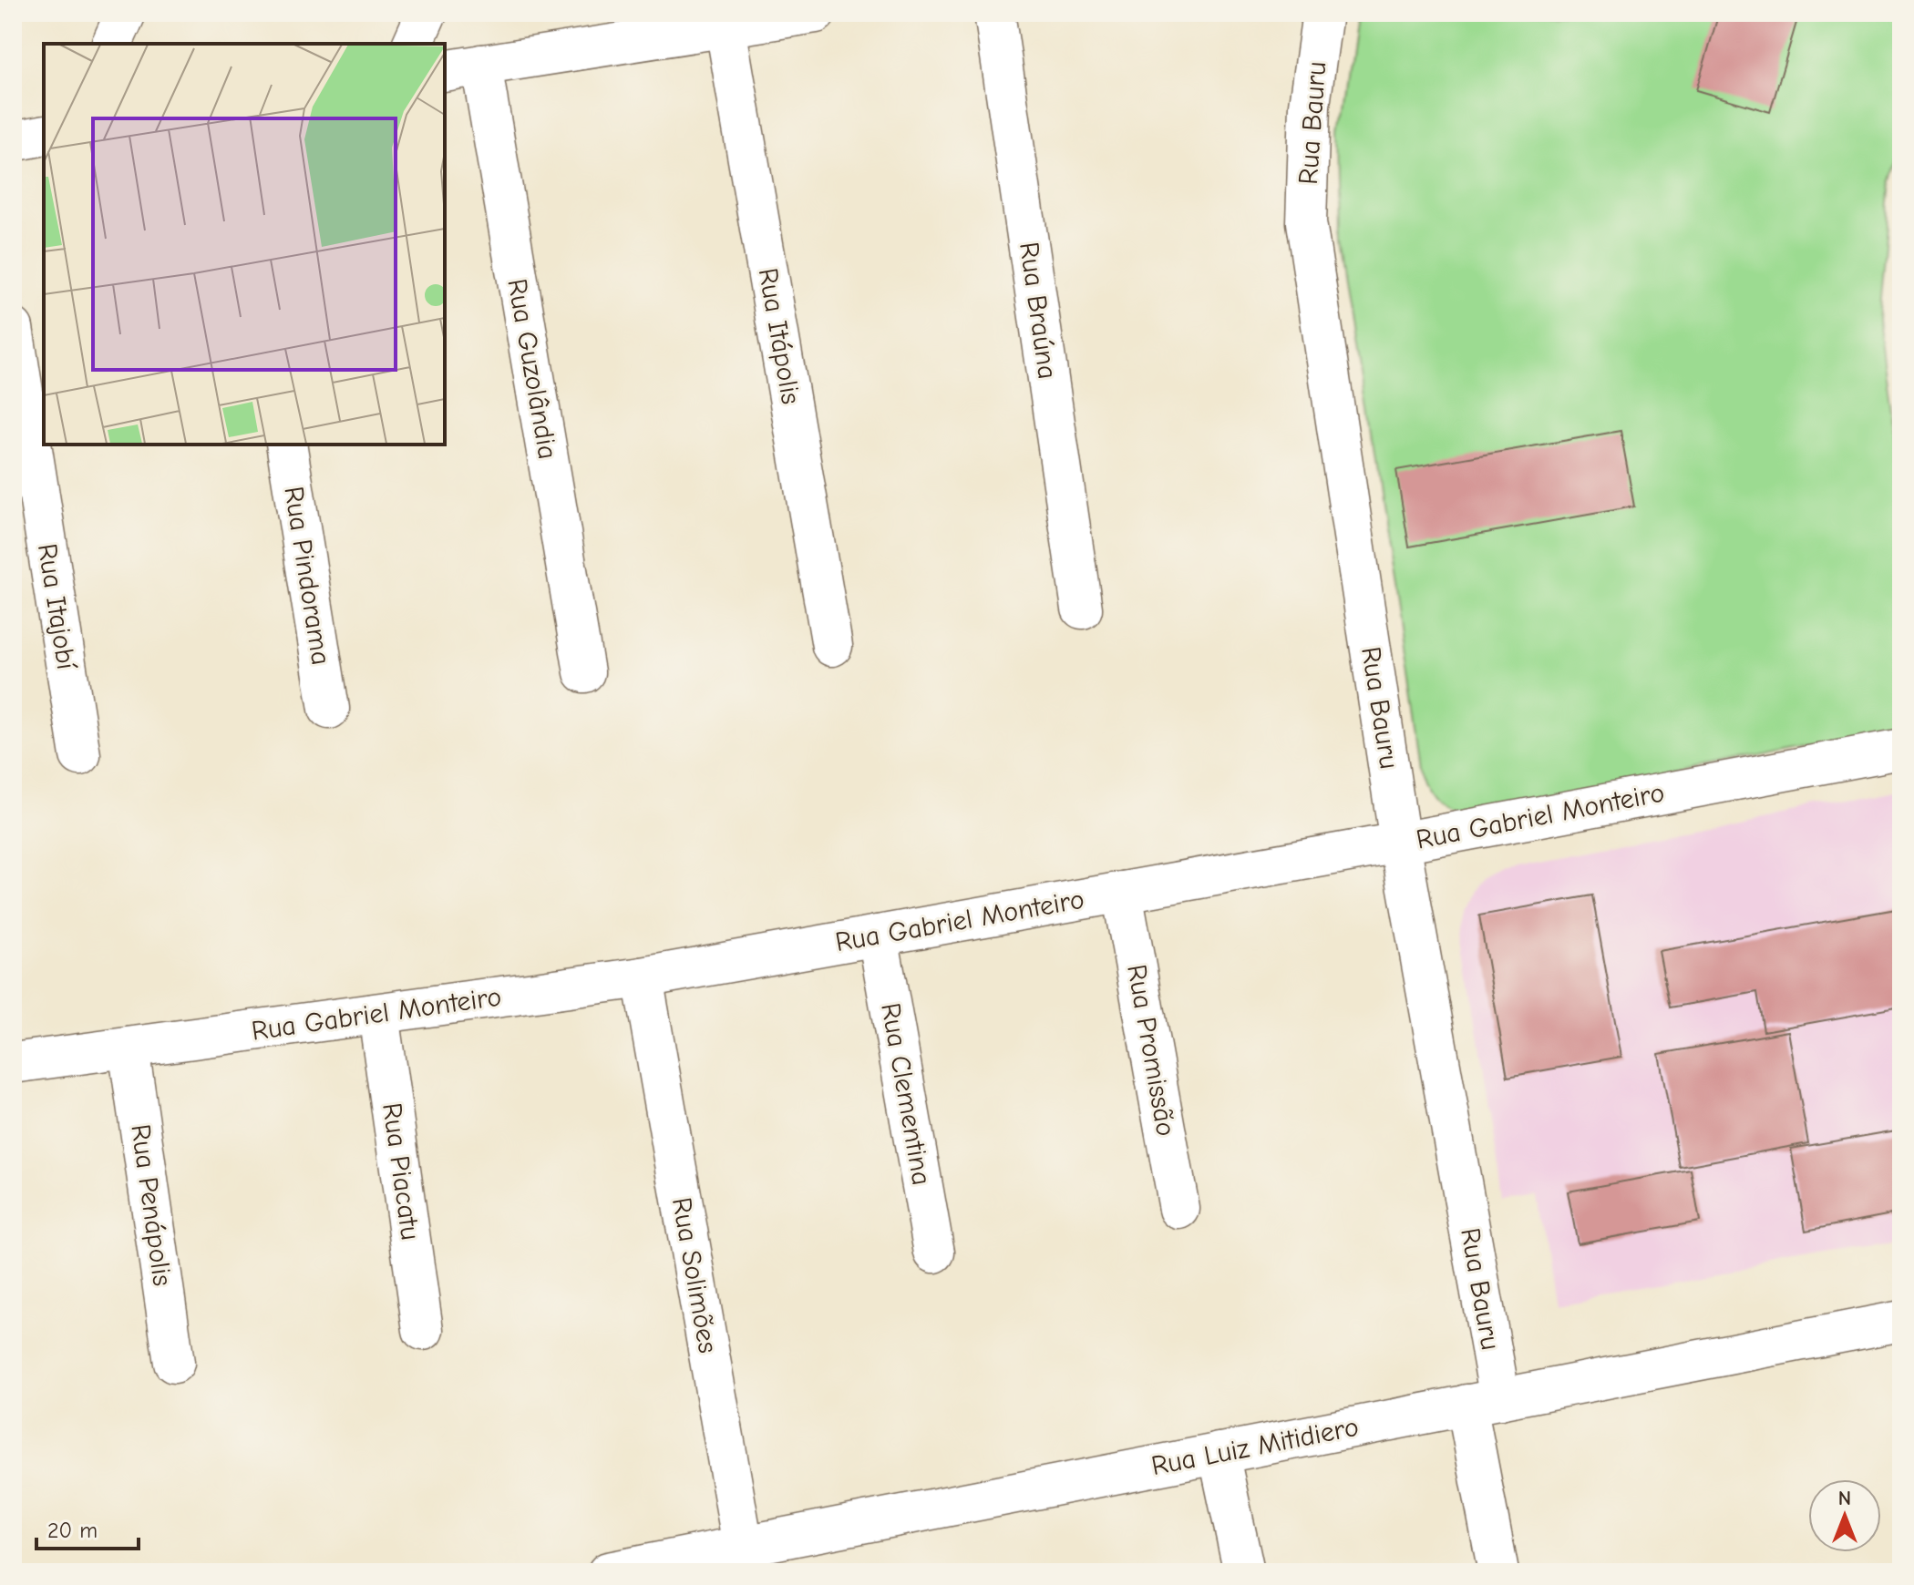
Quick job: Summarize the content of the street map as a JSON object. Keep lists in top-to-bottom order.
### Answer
{
  "streets": {
    "street": [
      "Rua Bauru",
      "Rua Braúna",
      "Rua Itápolis",
      "Rua Guzolândia",
      "Rua Pindorama",
      "Rua Itajobí",
      "Rua Gabriel Monteiro",
      "Rua Promissão",
      "Rua Clementina",
      "Rua Piacatu",
      "Rua Penápolis",
      "Rua Solimões",
      "Rua Luiz Mitidiero"
    ]
  },
  "crossings": [
    ["Rua Bauru", "Rua Gabriel Monteiro"],
    ["Rua Bauru", "Rua Luiz Mitidiero"],
    ["Rua Gabriel Monteiro", "Rua Promissão"],
    ["Rua Gabriel Monteiro", "Rua Clementina"],
    ["Rua Gabriel Monteiro", "Rua Piacatu"],
    ["Rua Gabriel Monteiro", "Rua Penápolis"],
    ["Rua Gabriel Monteiro", "Rua Solimões"],
    ["Rua Solimões", "Rua Luiz Mitidiero"]
  ],
  "scale_bar": "20 m",
  "north": "top"
}
